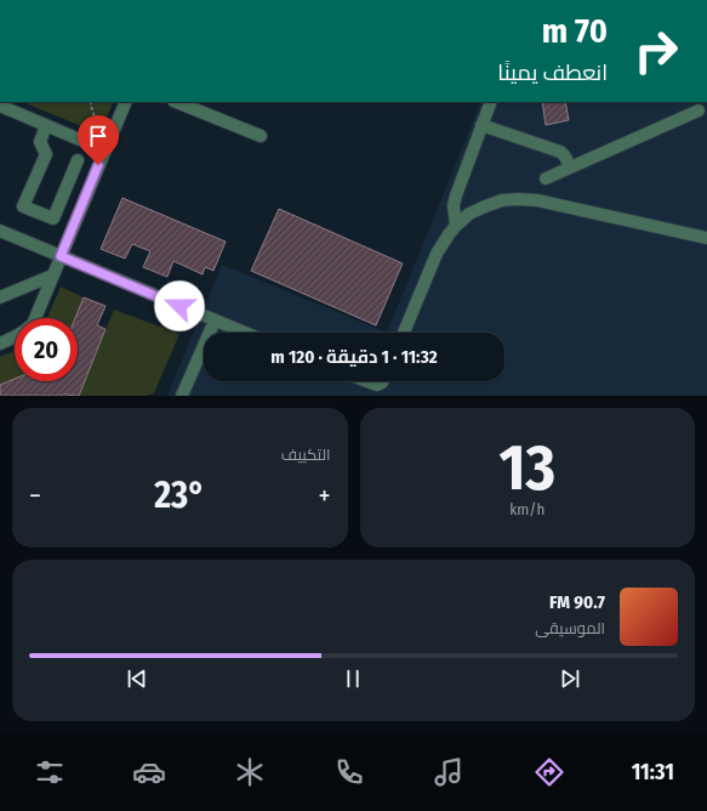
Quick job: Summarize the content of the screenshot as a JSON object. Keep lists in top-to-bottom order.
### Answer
{
  "page": {
    "turn": ["70 m", "انعطف يمينًا"],
    "limit": "20",
    "trip": "11:32 · 1 دقيقة · 120 m",
    "tile": [
      ["13", "km/h"],
      "التكييف"
    ],
    "heat": ["−", "23°", "+"],
    "song": ["90.7 FM", "الموسيقى"],
    "tabs": "11:31"
  }
}
